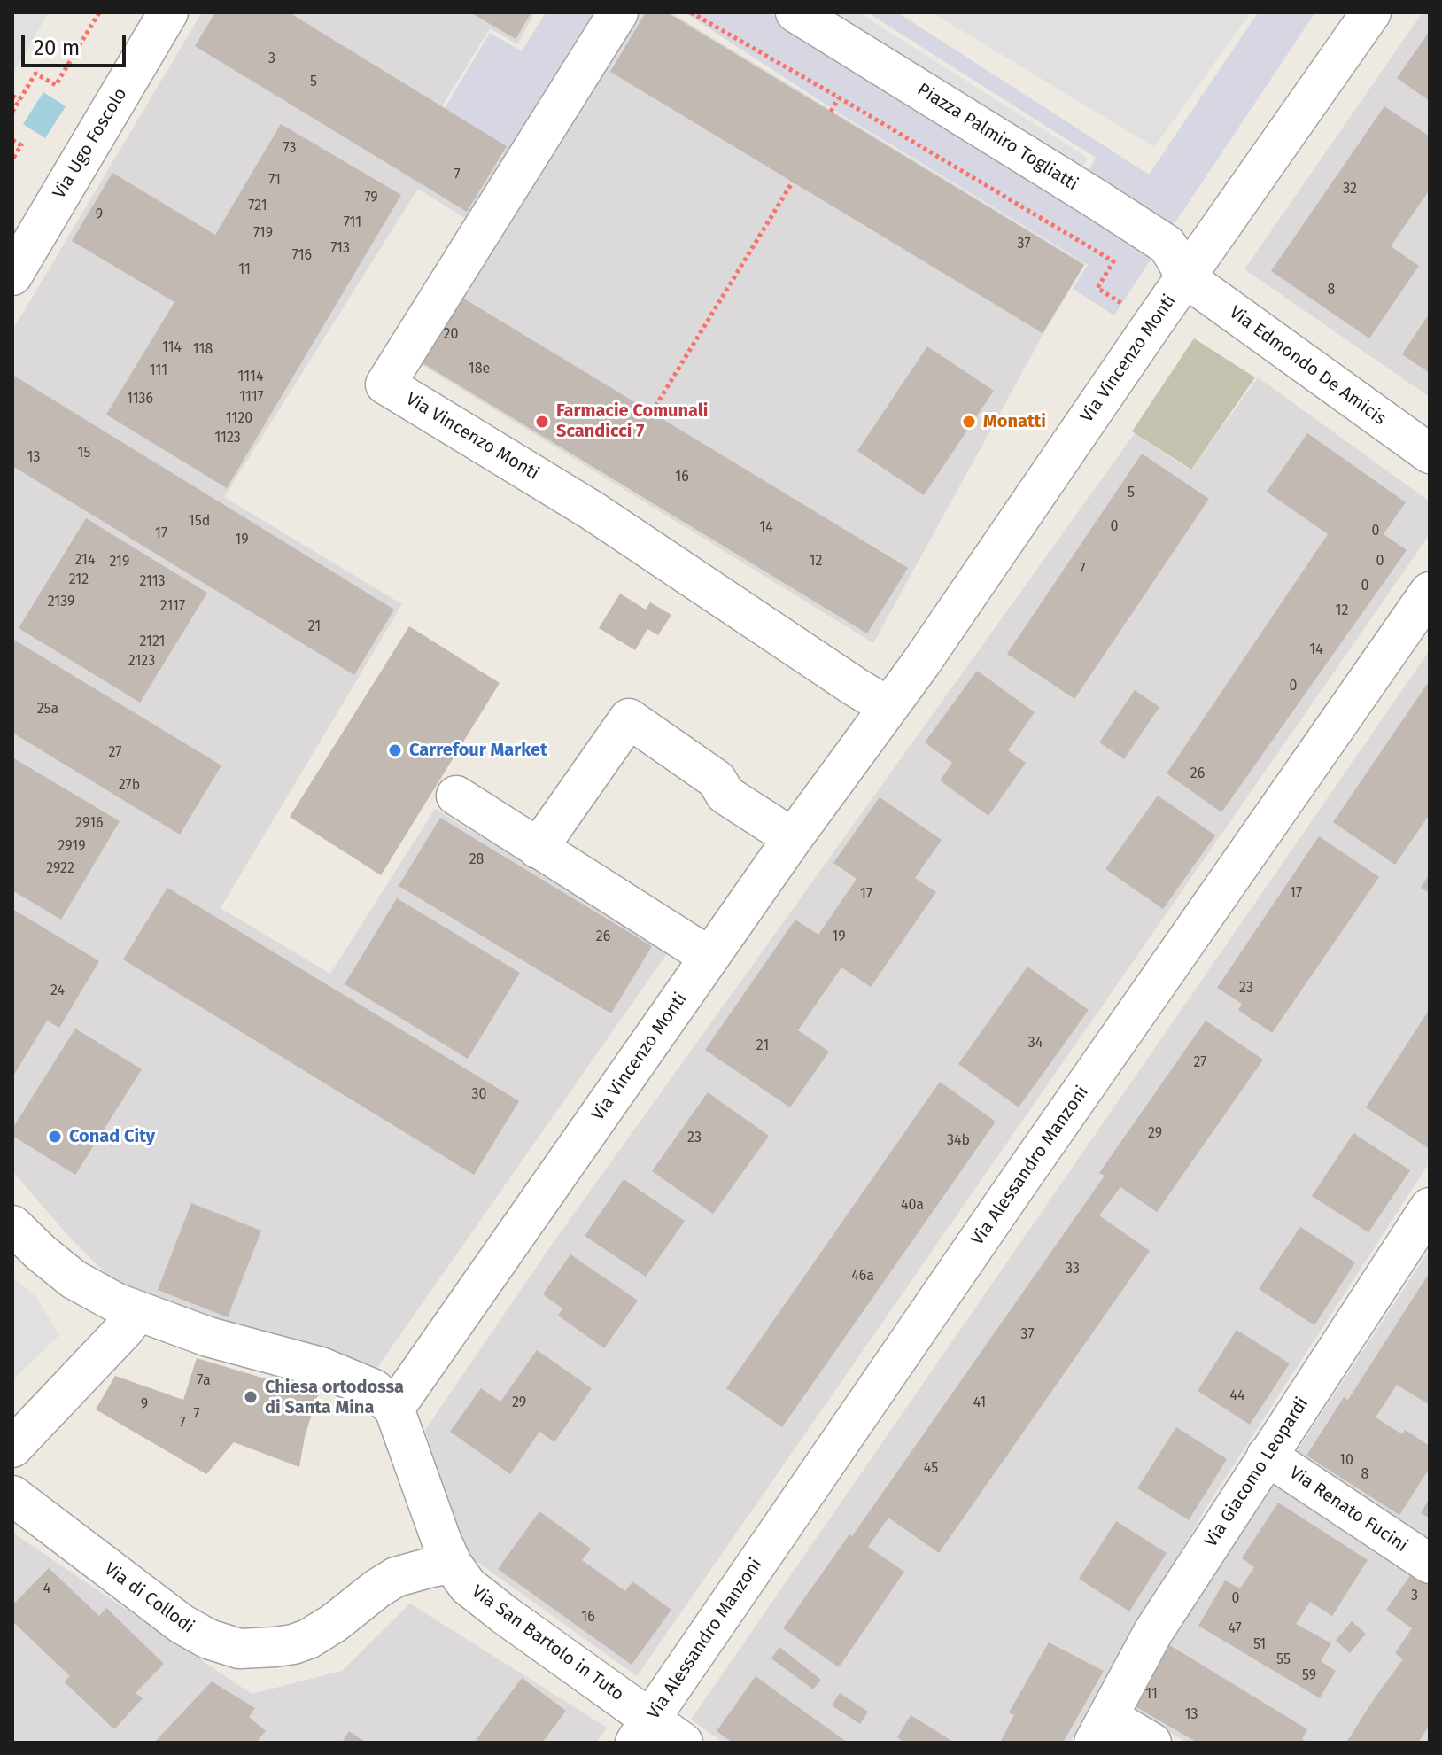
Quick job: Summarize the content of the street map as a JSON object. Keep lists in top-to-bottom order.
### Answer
{
  "streets": {
    "street": [
      "Piazza Palmiro Togliatti",
      "Via Ugo Foscolo",
      "Via Vincenzo Monti",
      "Via Edmondo De Amicis",
      "Via Alessandro Manzoni",
      "Via Giacomo Leopardi",
      "Via Renato Fucini",
      "Via di Collodi",
      "Via San Bartolo in Tuto"
    ]
  },
  "crossings": [
    ["Piazza Palmiro Togliatti", "Via Vincenzo Monti"],
    ["Piazza Palmiro Togliatti", "Via Edmondo De Amicis"],
    ["Via Vincenzo Monti", "Via Edmondo De Amicis"],
    ["Via Vincenzo Monti", "Via San Bartolo in Tuto"],
    ["Via Alessandro Manzoni", "Via San Bartolo in Tuto"],
    ["Via Giacomo Leopardi", "Via Renato Fucini"],
    ["Via di Collodi", "Via San Bartolo in Tuto"]
  ],
  "places": [
    "Farmacie Comunali Scandicci 7",
    "Monatti",
    "Carrefour Market",
    "Conad City",
    "Chiesa ortodossa di Santa Mina"
  ],
  "house_numbers": [
    "3",
    "5",
    "73",
    "7",
    "71",
    "32",
    "79",
    "721",
    "9",
    "711",
    "719",
    "37",
    "713",
    "716",
    "11",
    "8",
    "20",
    "114",
    "118",
    "18e",
    "111",
    "1114",
    "1117",
    "1136",
    "1120",
    "1123",
    "15",
    "13",
    "16",
    "5",
    "15d",
    "0",
    "14",
    "0",
    "17",
    "19",
    "214",
    "12",
    "0",
    "219",
    "7",
    "212",
    "2113",
    "0",
    "2139",
    "2117",
    "12",
    "21",
    "2121",
    "14",
    "2123",
    "0",
    "25a",
    "27",
    "26",
    "27b",
    "2916",
    "2919",
    "28",
    "2922",
    "17",
    "17",
    "26",
    "19",
    "23",
    "24",
    "34",
    "21",
    "27",
    "30",
    "29",
    "23",
    "34b",
    "40a",
    "33",
    "46a",
    "37",
    "7a",
    "44",
    "29",
    "41",
    "9",
    "7",
    "7",
    "10",
    "45",
    "8",
    "4",
    "3",
    "0",
    "16",
    "47",
    "51",
    "55",
    "59",
    "11",
    "13"
  ],
  "scale_bar": "20 m"
}
